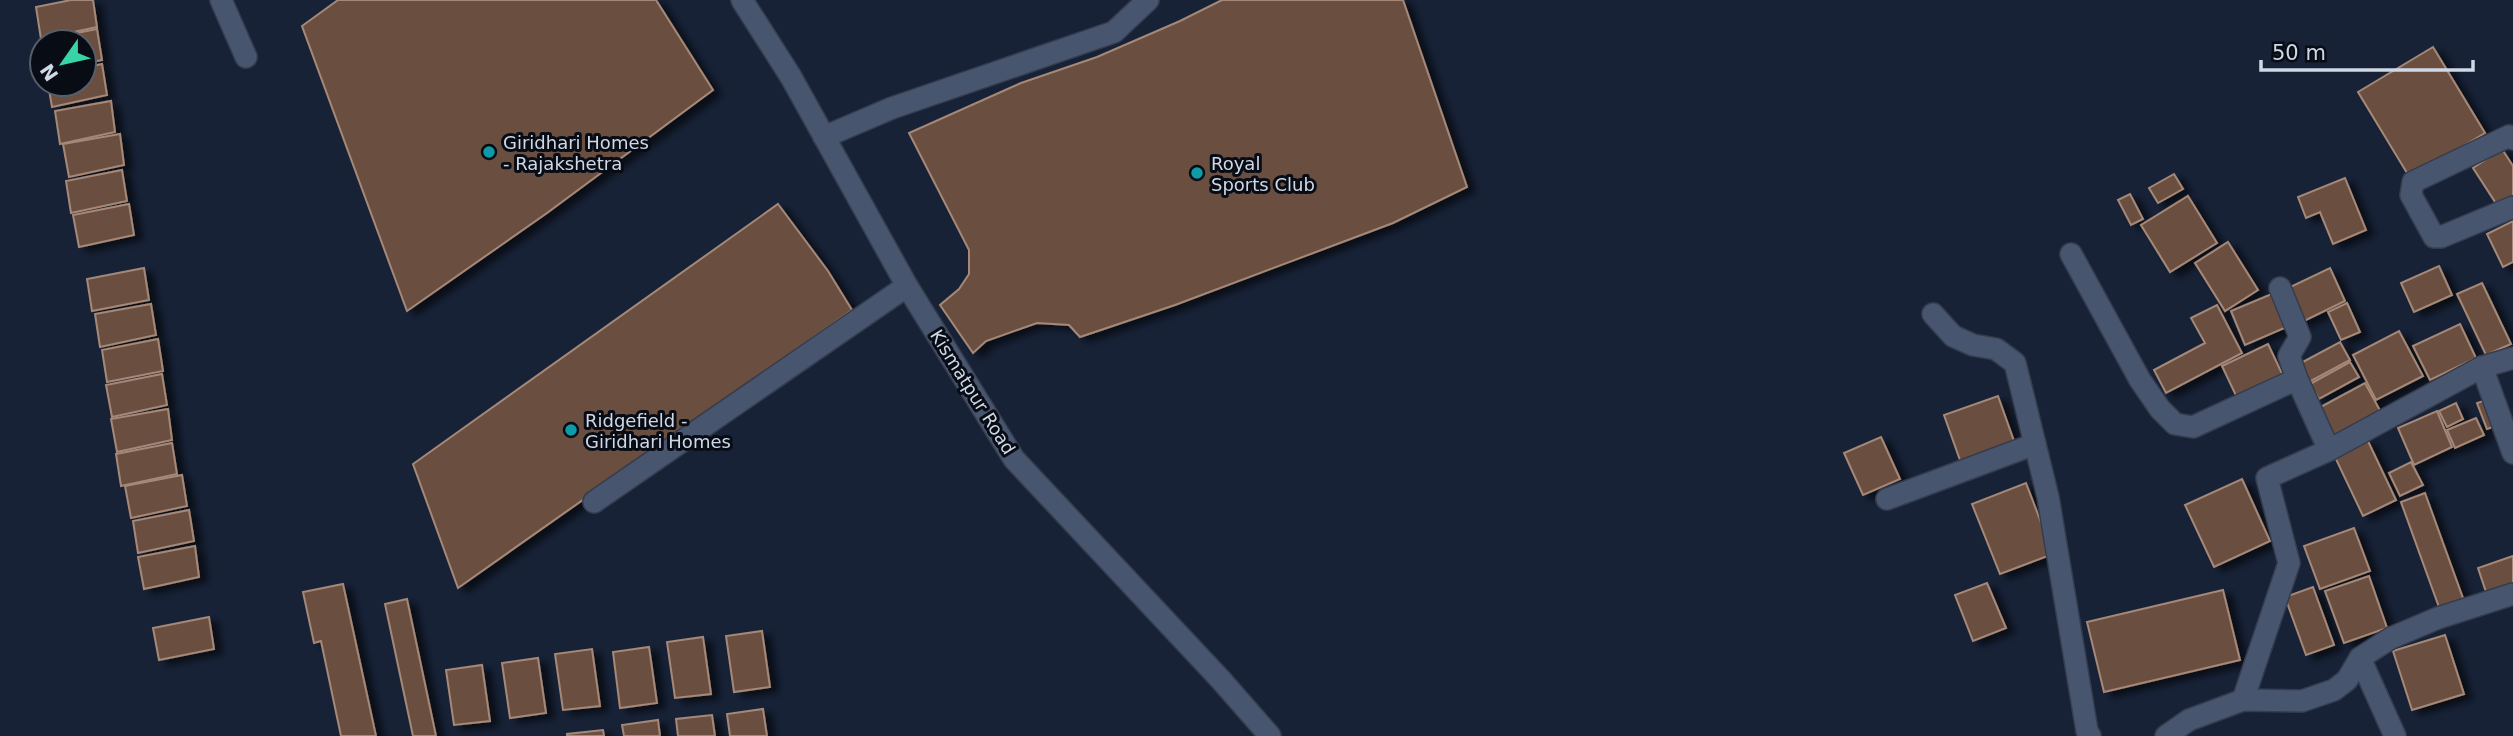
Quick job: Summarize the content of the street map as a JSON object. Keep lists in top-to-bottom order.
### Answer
{
  "streets": {
    "street": ["Kismatpur Road"]
  },
  "places": ["Giridhari Homes - Rajakshetra", "Royal Sports Club", "Ridgefield - Giridhari Homes"],
  "scale_bar": "50 m",
  "north": "bottom left"
}
